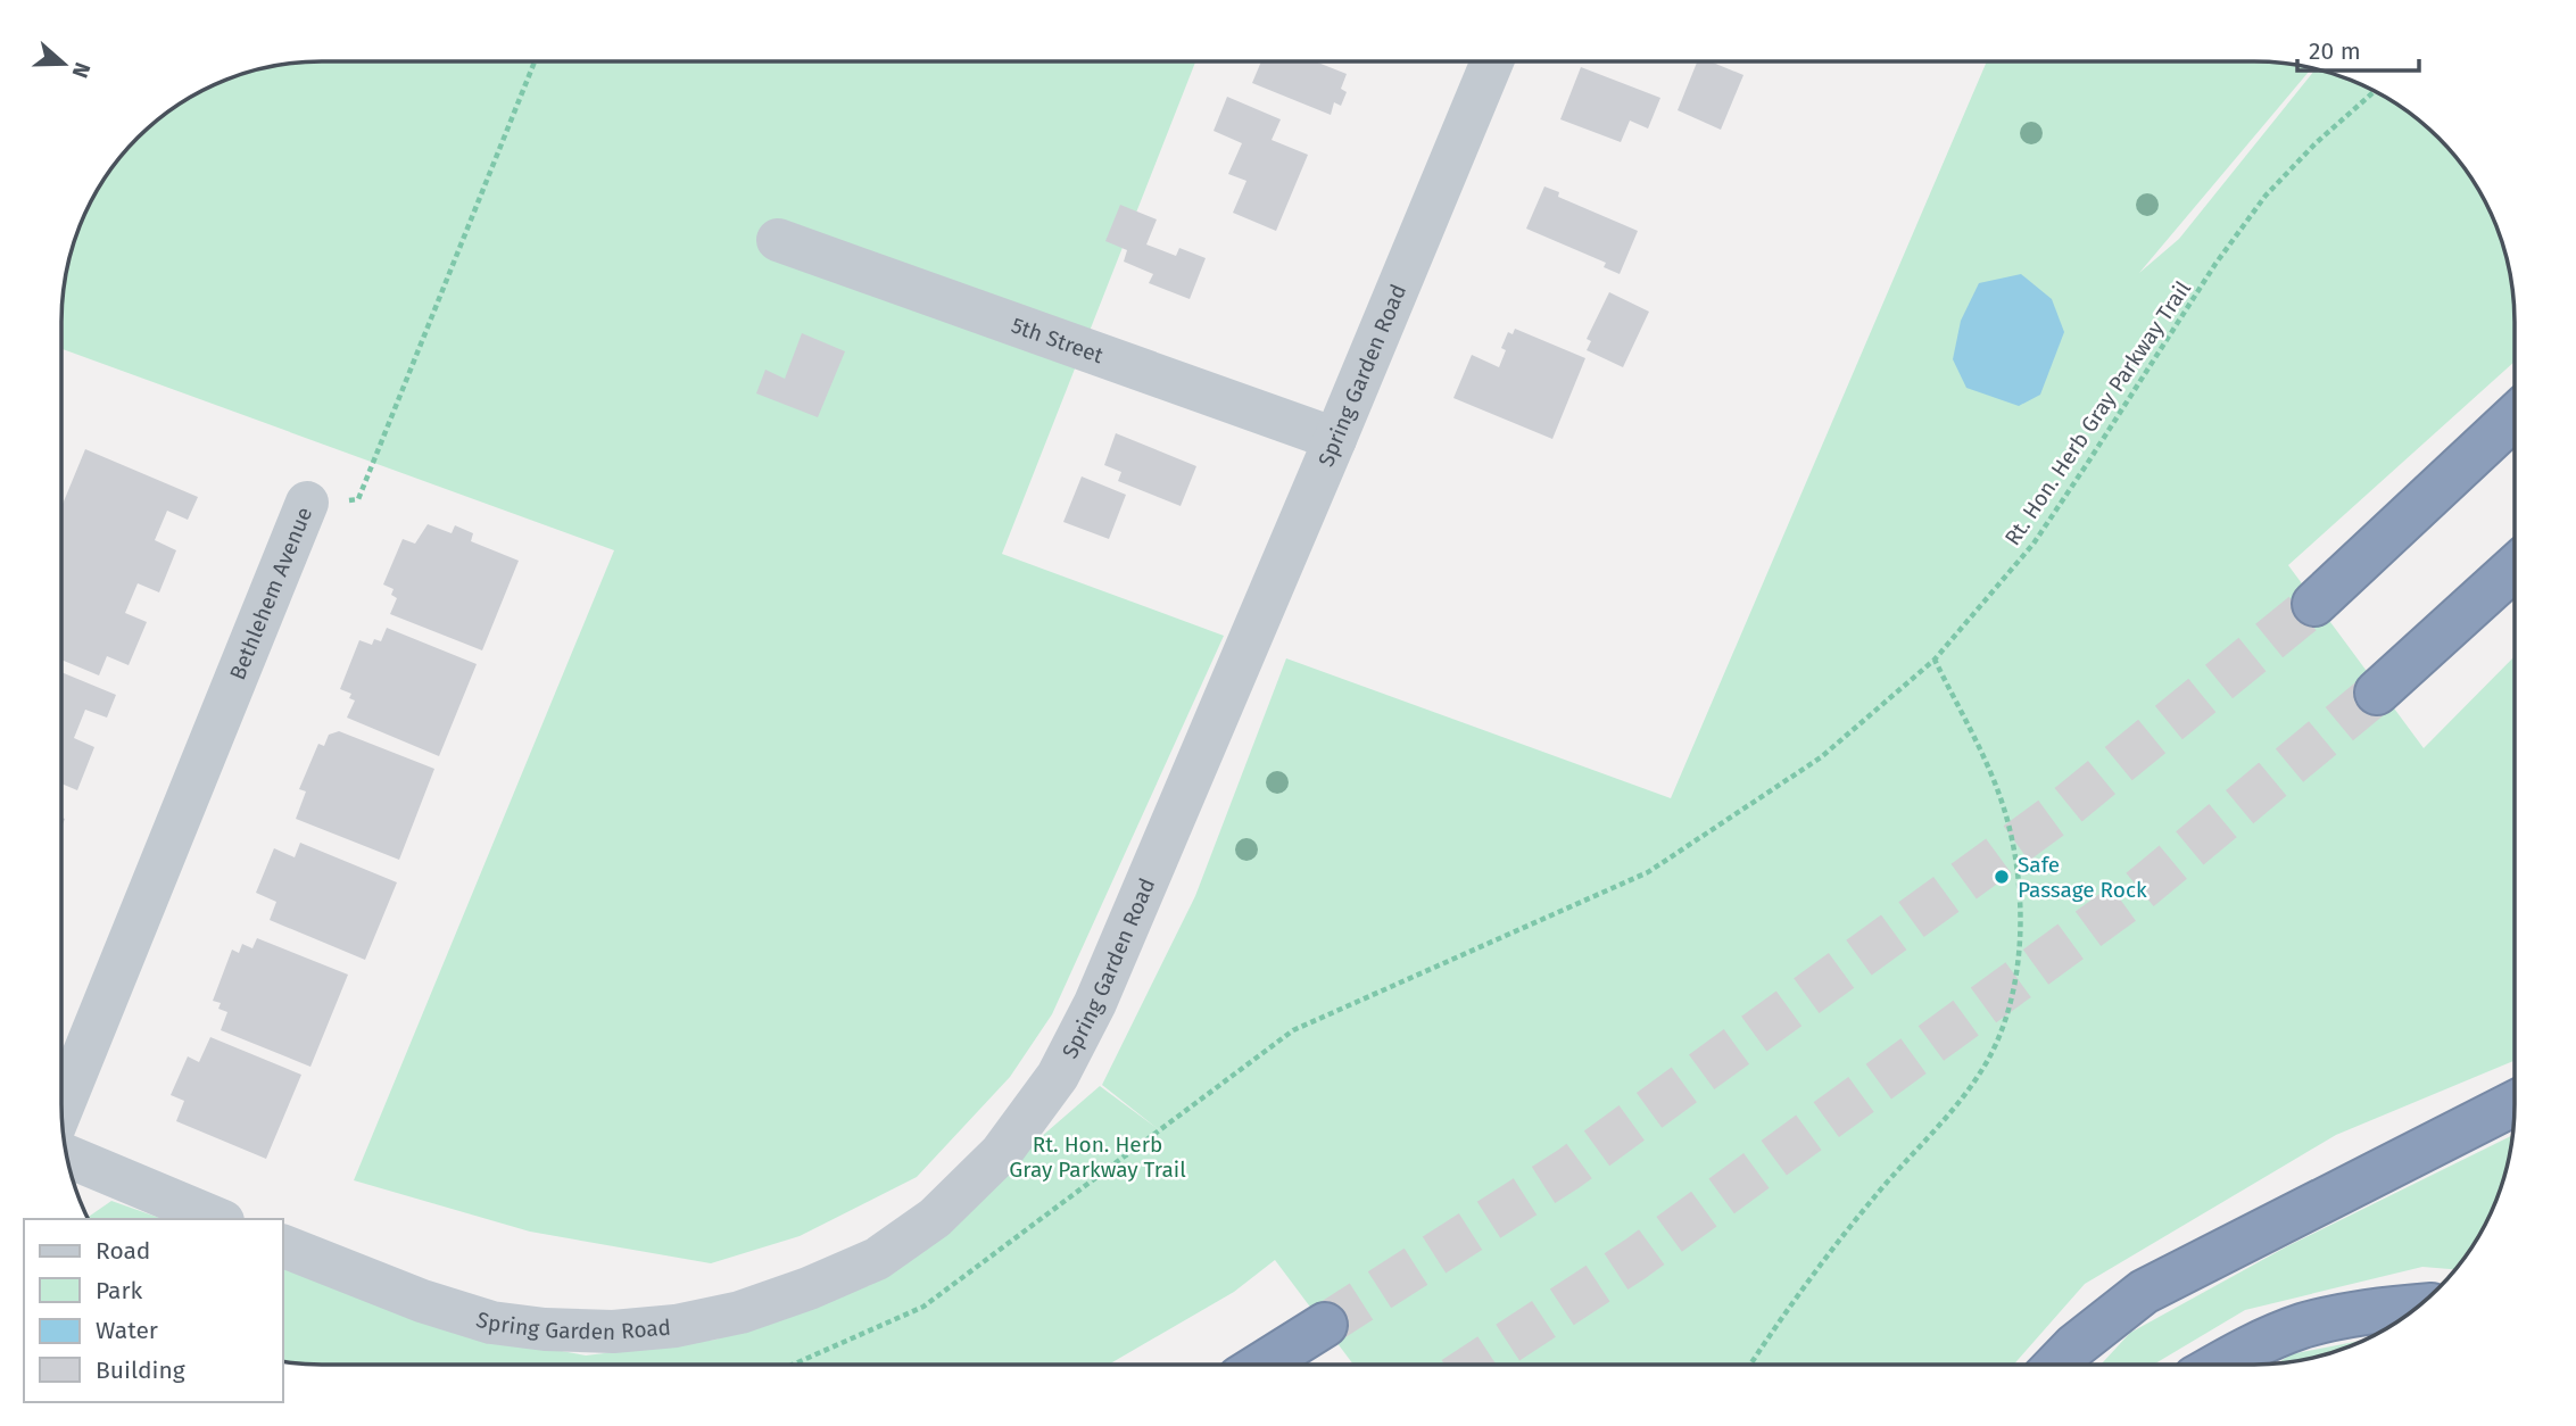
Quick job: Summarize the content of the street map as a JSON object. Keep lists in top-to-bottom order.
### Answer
{
  "streets": {
    "street": ["5th Street", "Spring Garden Road", "Bethlehem Avenue"],
    "path": ["Rt. Hon. Herb Gray Parkway Trail"]
  },
  "crossings": [
    ["5th Street", "Spring Garden Road"]
  ],
  "parks": ["Rt. Hon. Herb Gray Parkway Trail"],
  "places": ["Safe Passage Rock"],
  "legend": [
    "Road",
    "Park",
    "Water",
    "Building"
  ],
  "scale_bar": "20 m",
  "north": "right"
}
